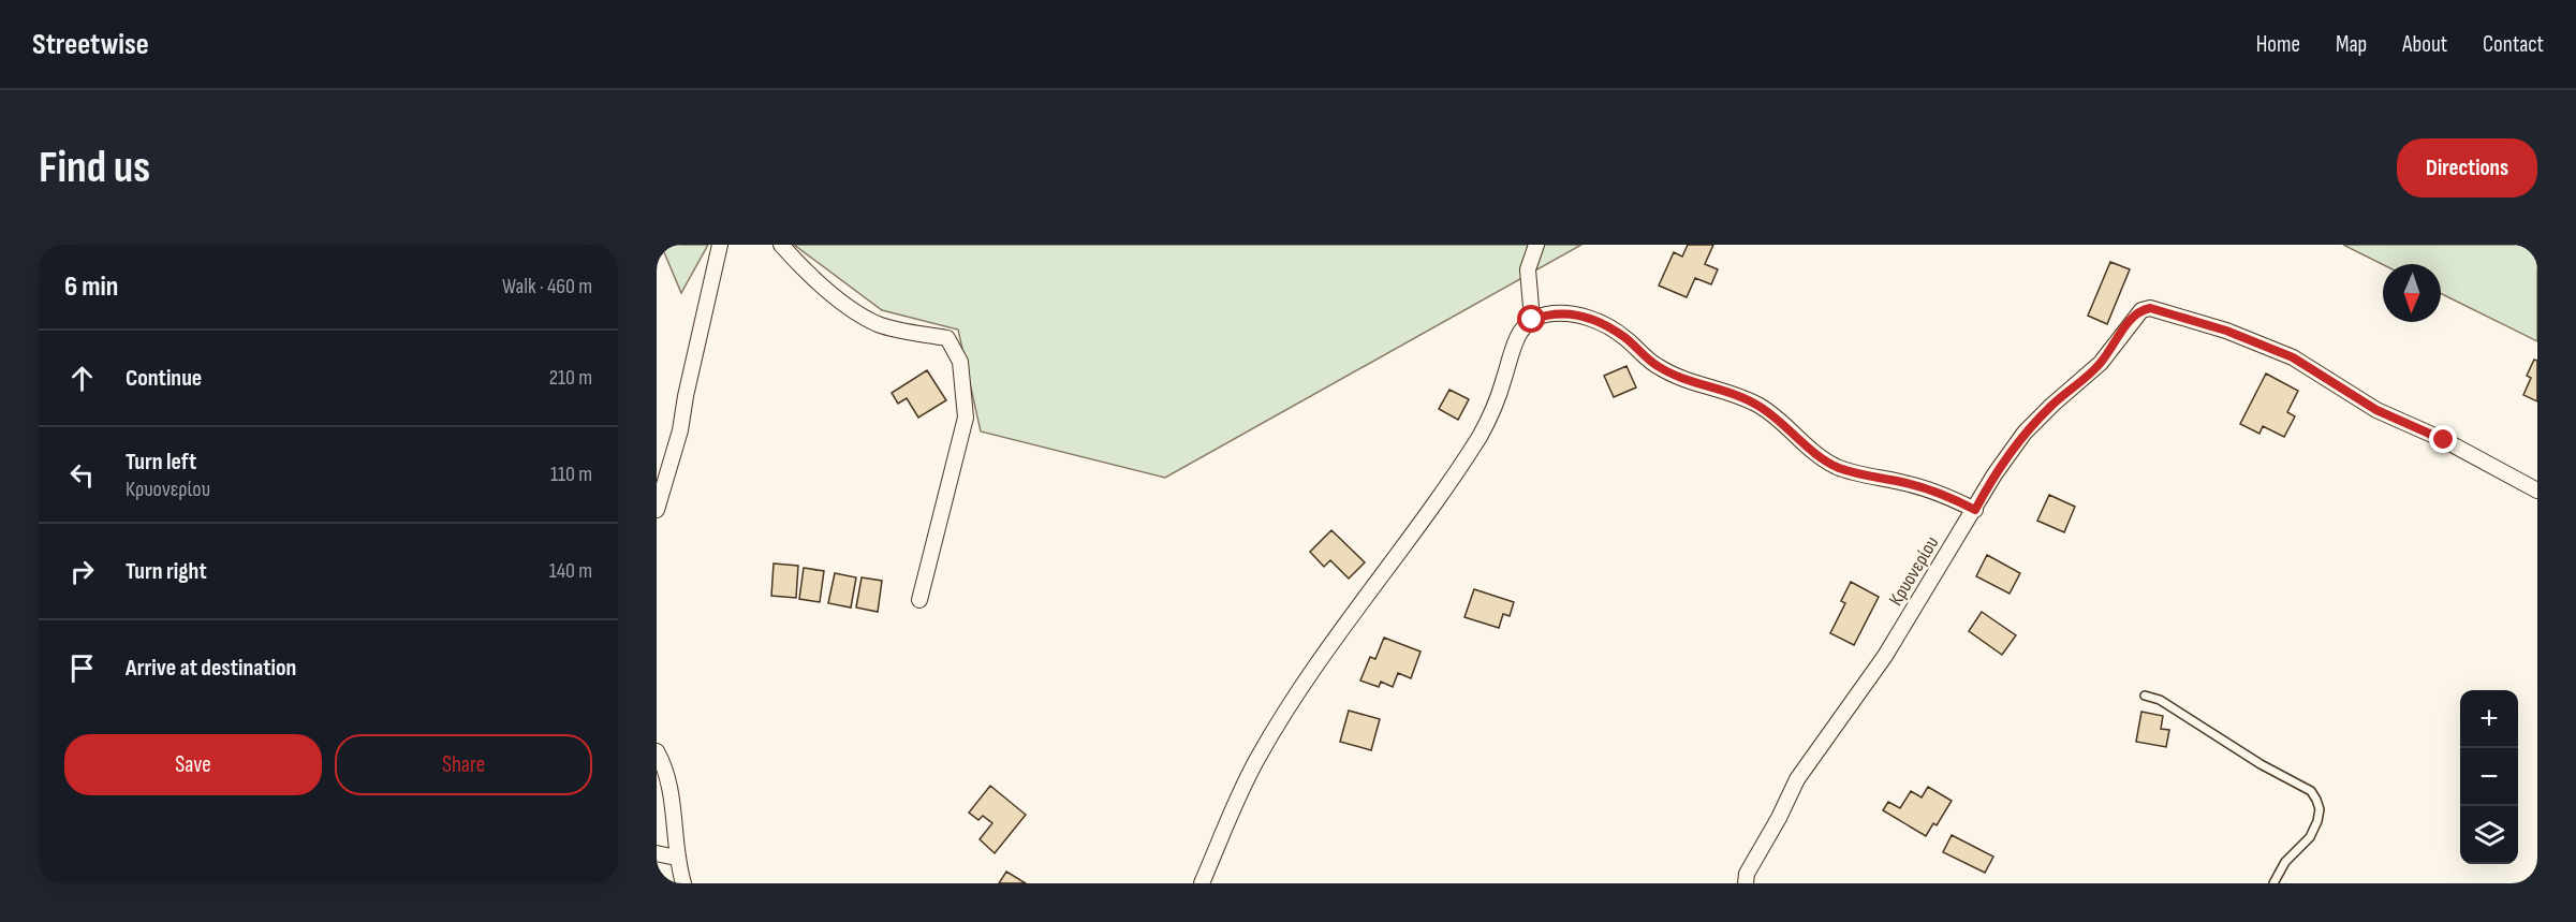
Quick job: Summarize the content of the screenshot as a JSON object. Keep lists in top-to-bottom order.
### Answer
{
  "streets": {
    "street": ["Κρυονερίου"]
  },
  "north": "bottom",
  "page": {
    "header": "Streetwise",
    "nav": [
      "Home",
      "Map",
      "About",
      "Contact"
    ],
    "buttons": [
      "Directions",
      ["Save", "Share"]
    ],
    "title": "Find us",
    "heading": ["6 min", "Walk · 460 m"],
    "list": [
      ["Continue", "210 m"],
      ["Turn left", "Κρυονερίου", "110 m"],
      ["Turn right", "140 m"],
      "Arrive at destination"
    ],
    "map_buttons": ["+", "−"]
  }
}
